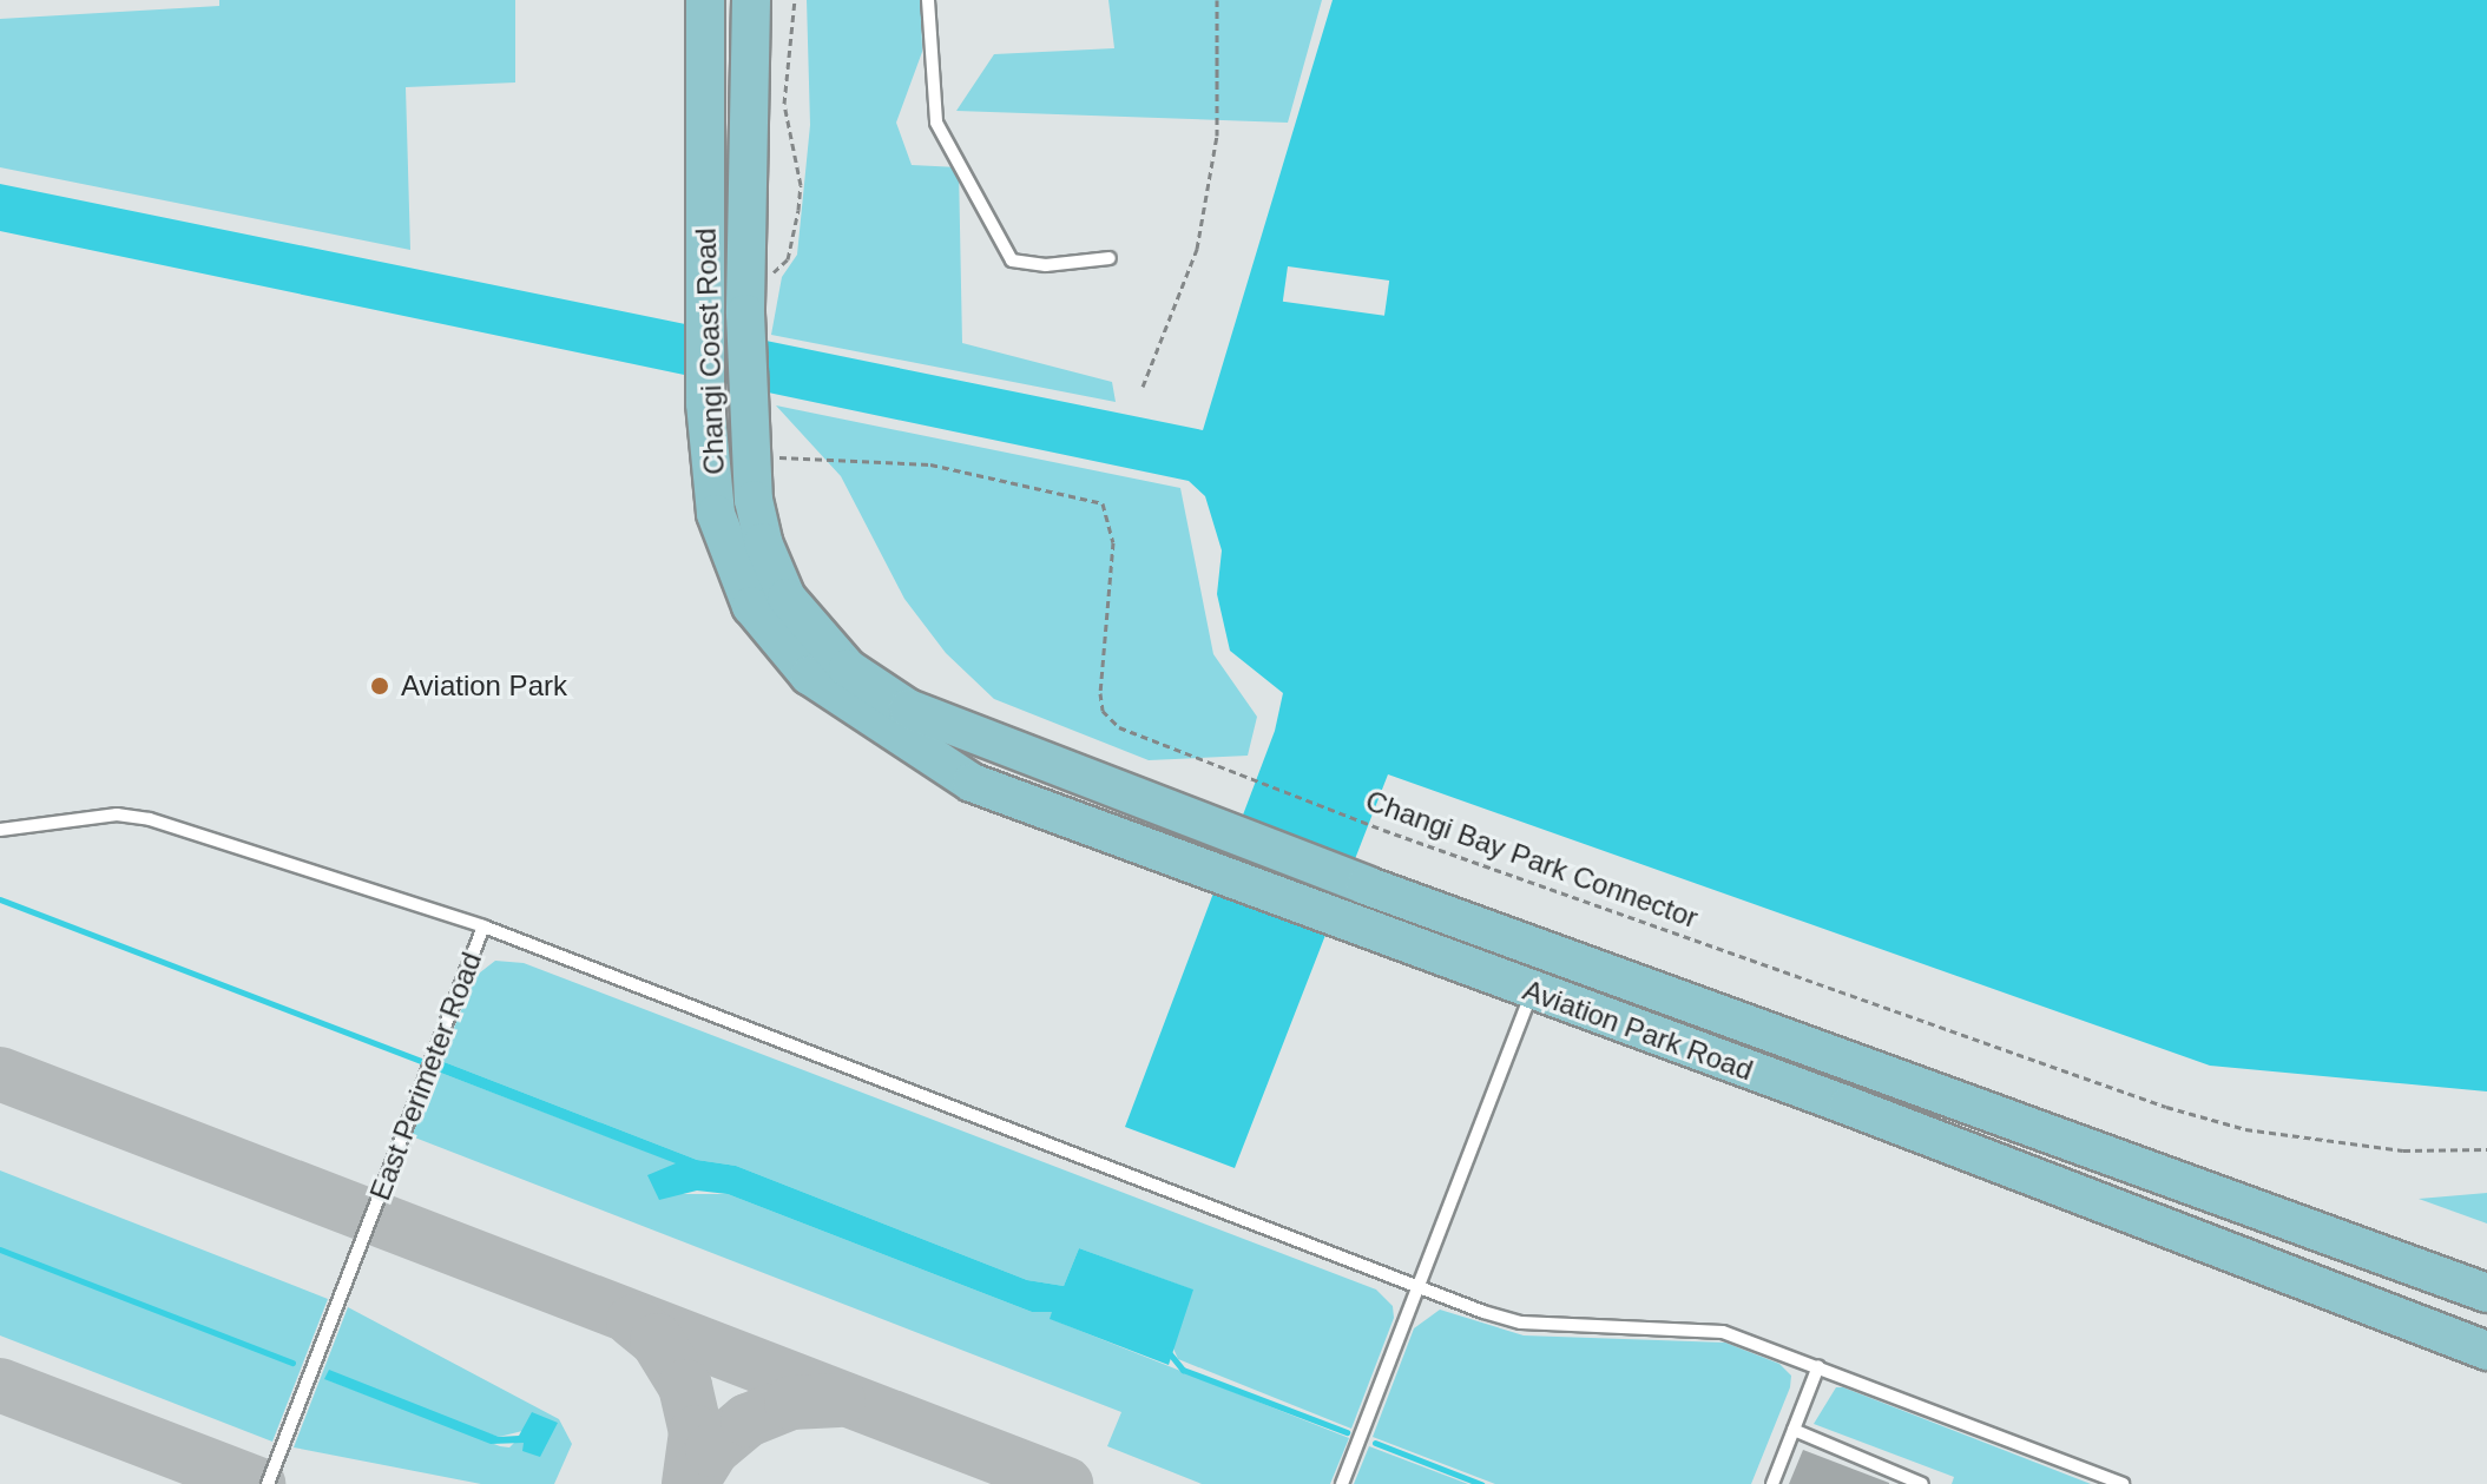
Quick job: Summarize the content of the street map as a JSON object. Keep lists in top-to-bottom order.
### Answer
{
  "streets": {
    "main road": ["Changi Coast Road", "Aviation Park Road"],
    "lane": ["East Perimeter Road"],
    "path": ["Changi Bay Park Connector"]
  },
  "crossings": [
    ["Changi Coast Road", "Aviation Park Road"]
  ],
  "places": ["Aviation Park"]
}
